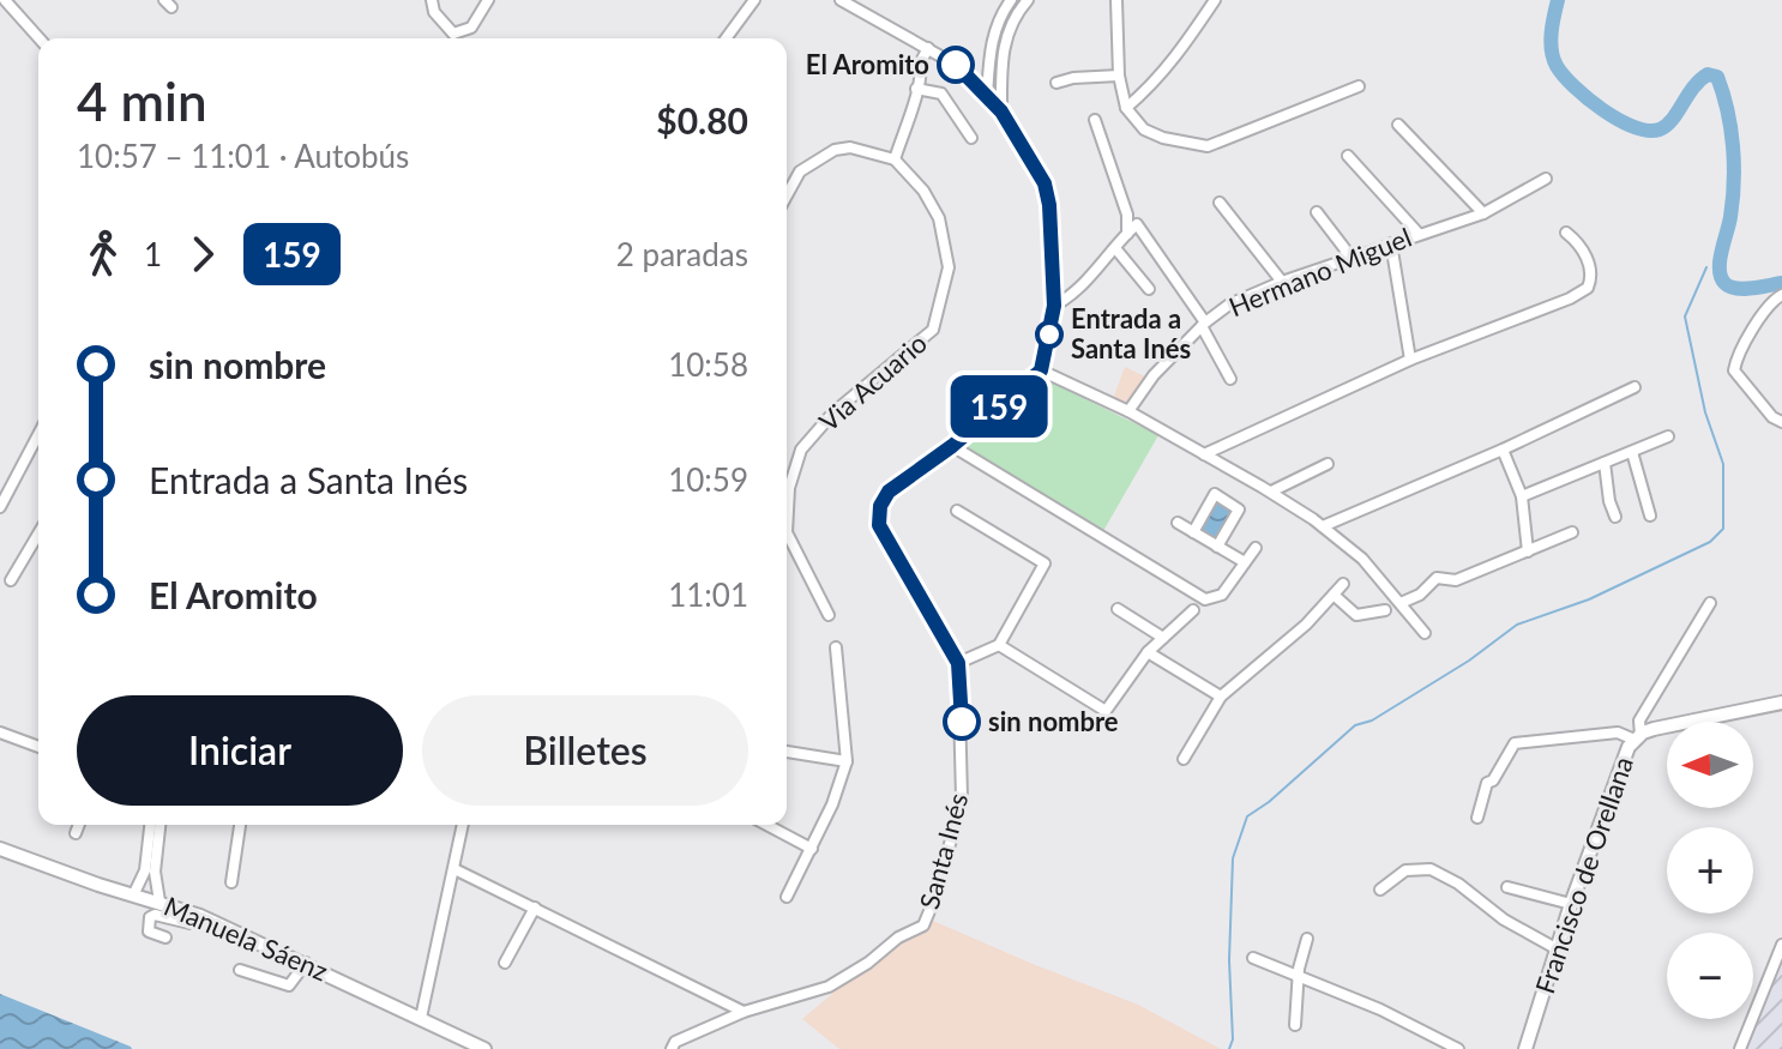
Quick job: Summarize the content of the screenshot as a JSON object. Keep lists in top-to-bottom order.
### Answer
{
  "streets": {
    "street": [
      "Hermano Miguel",
      "Via Acuario",
      "Santa Inés",
      "Francisco de Orellana",
      "Manuela Sáenz"
    ]
  },
  "places": ["El Aromito", "Entrada a Santa Inés", "sin nombre"],
  "lines": ["bus line 159"],
  "north": "left",
  "page": {
    "on_map": "159",
    "heading": ["4 min", "10:57 – 11:01 · Autobús", "$0.80"],
    "legs": ["1", "159", "2 paradas"],
    "list": [
      {
        "name": "sin nombre",
        "value": "10:58"
      },
      {
        "name": "Entrada a Santa Inés",
        "value": "10:59"
      },
      {
        "name": "El Aromito",
        "value": "11:01"
      }
    ],
    "buttons": ["Iniciar", "Billetes"],
    "map_buttons": ["+", "−"]
  }
}
